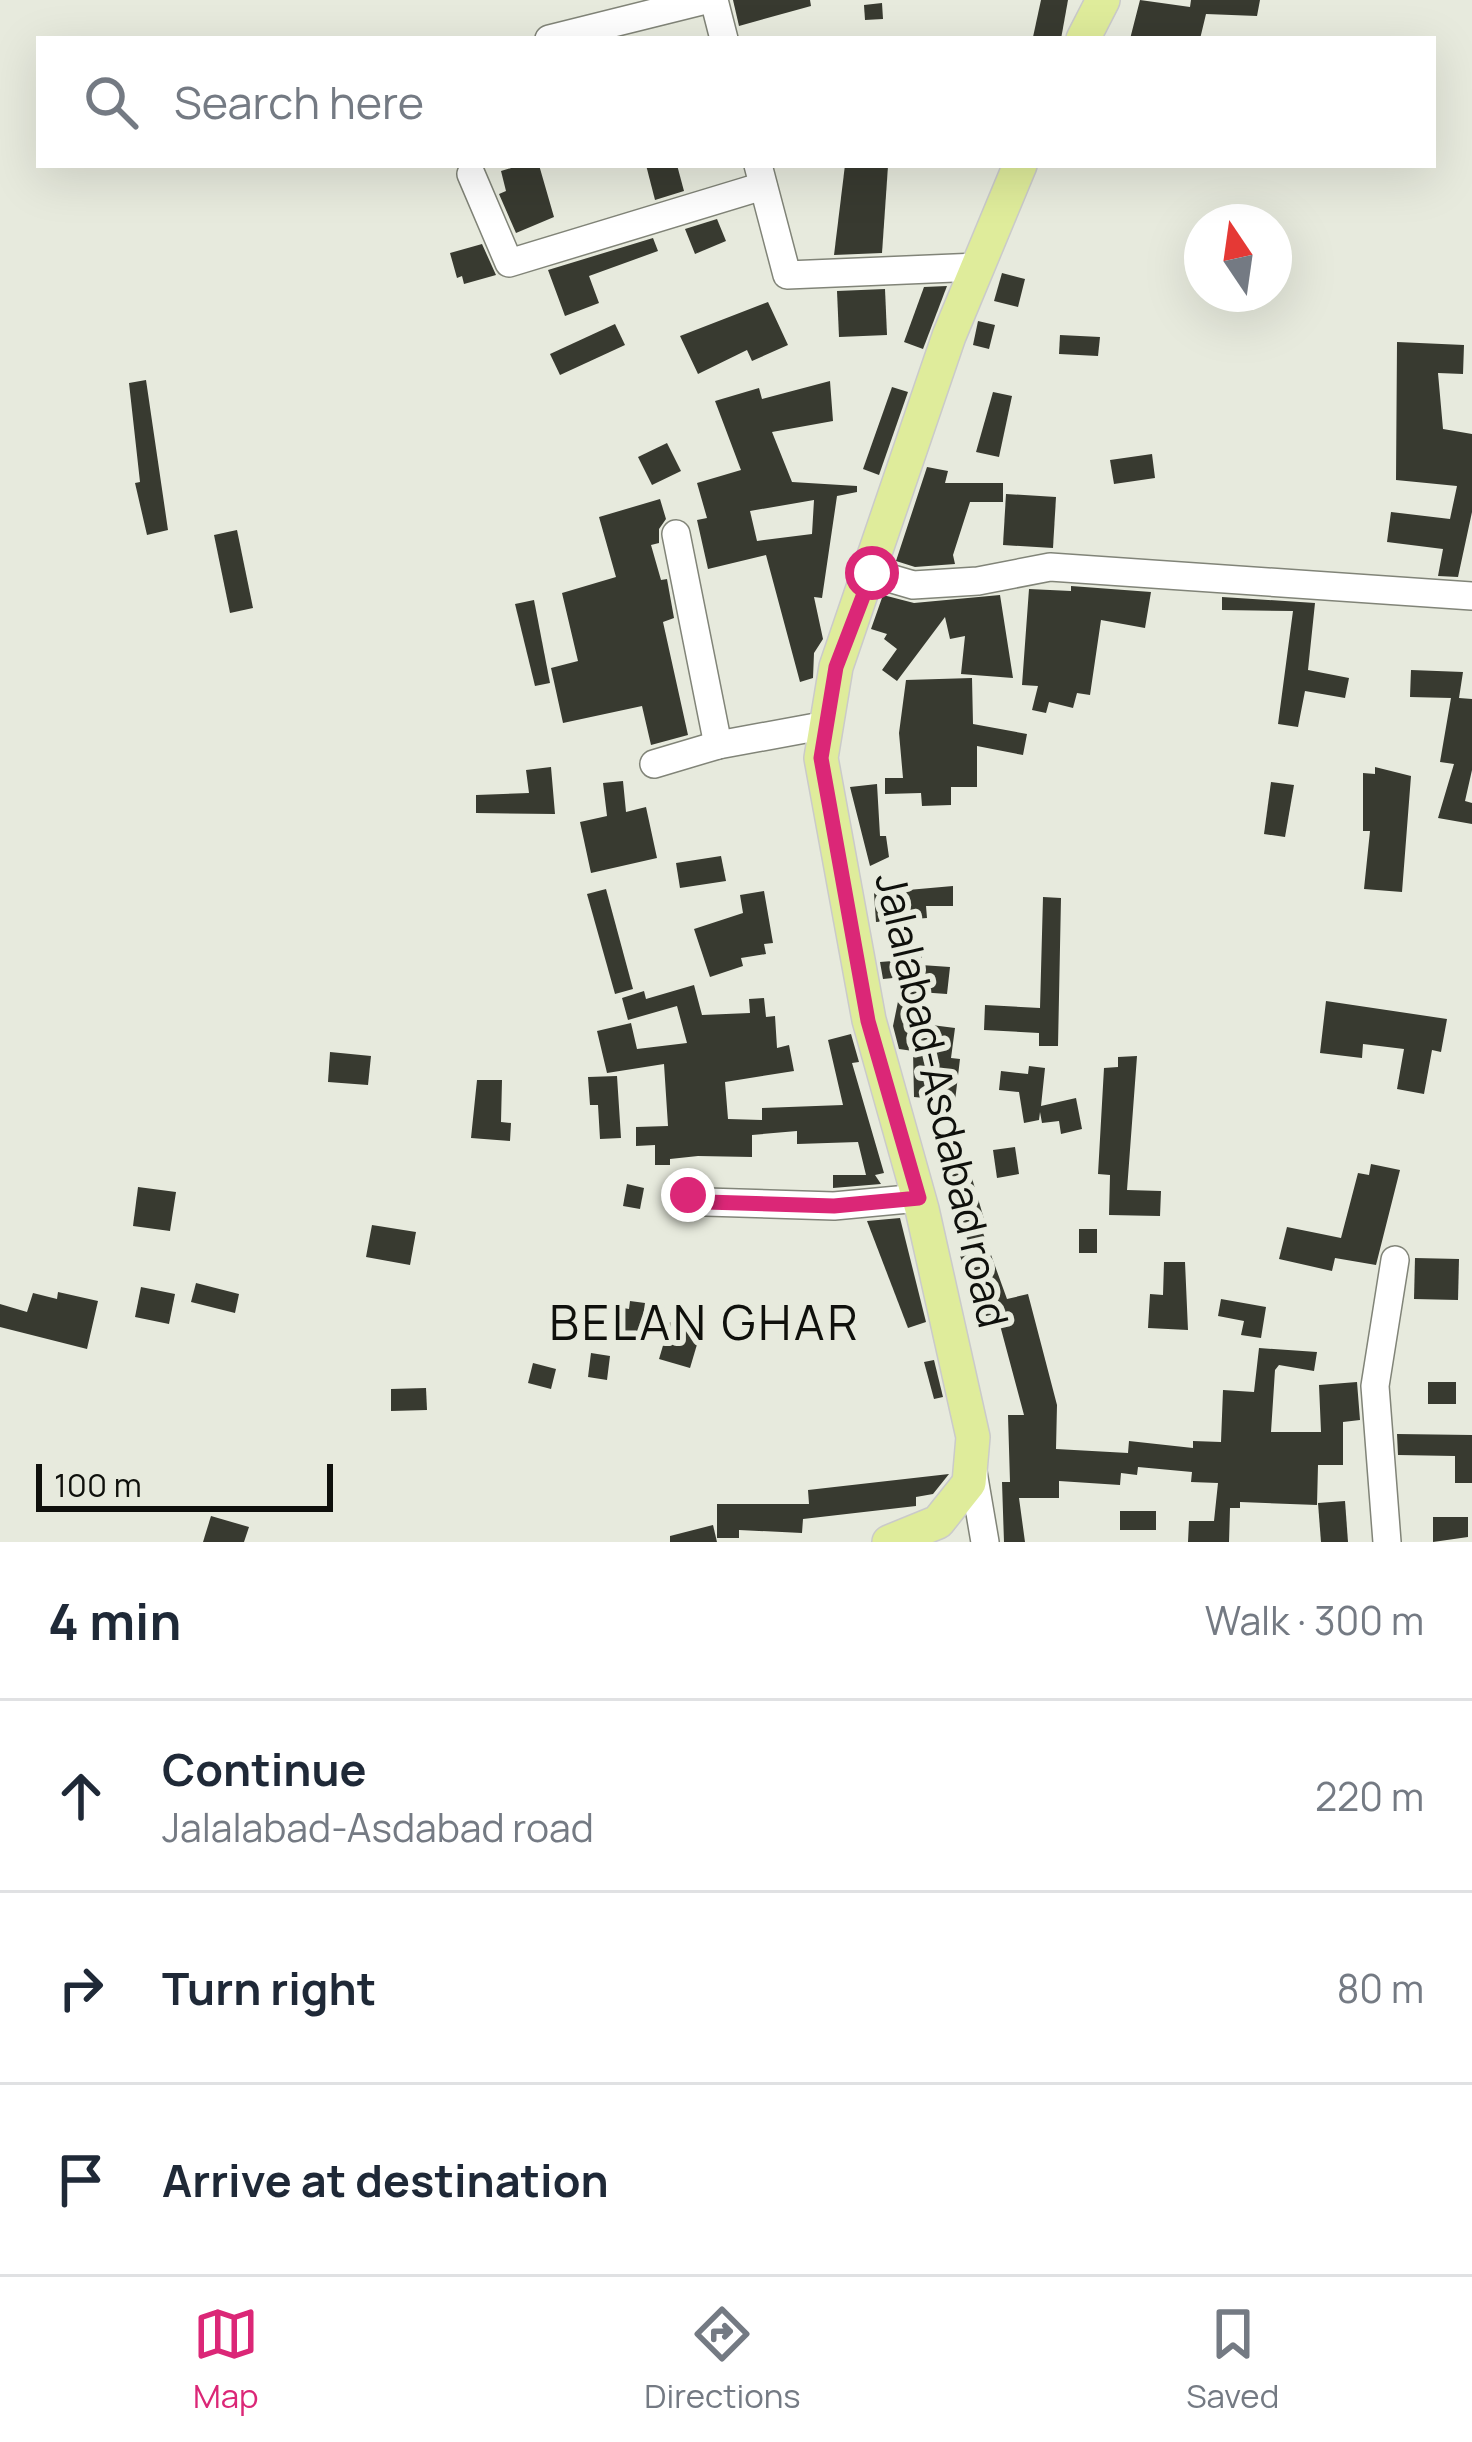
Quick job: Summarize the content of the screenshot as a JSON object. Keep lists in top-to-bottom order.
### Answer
{
  "streets": {
    "main road": ["Jalalabad-Asdabad road"]
  },
  "districts": ["BELAN GHAR"],
  "scale_bar": "100 m",
  "north": "top",
  "page": {
    "search": "Search here",
    "scale": "100 m",
    "heading": ["4 min", "Walk · 300 m"],
    "list": [
      ["Continue", "Jalalabad-Asdabad road", "220 m"],
      ["Turn right", "80 m"],
      "Arrive at destination"
    ],
    "nav": ["Map", "Directions", "Saved"]
  }
}
